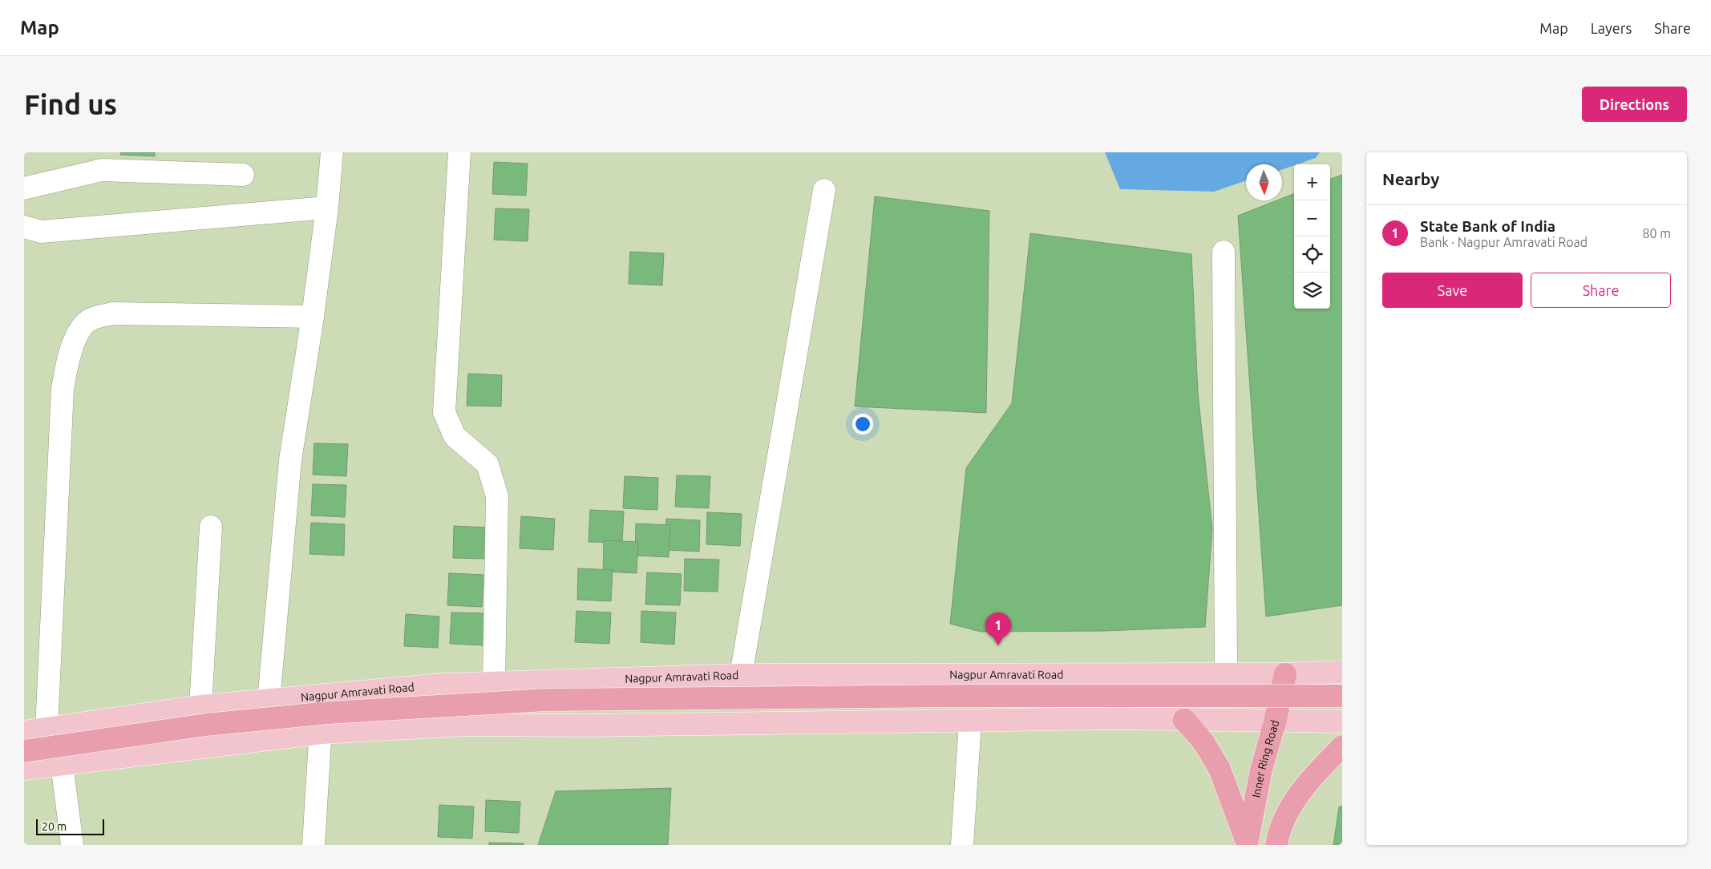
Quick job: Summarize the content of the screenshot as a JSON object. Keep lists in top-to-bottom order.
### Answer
{
  "streets": {
    "highway": ["Inner Ring Road"],
    "main road": ["Nagpur Amravati Road"]
  },
  "crossings": [
    ["Nagpur Amravati Road", "Inner Ring Road"]
  ],
  "scale_bar": "20 m",
  "north": "bottom",
  "page": {
    "header": "Map",
    "nav": ["Map", "Layers", "Share"],
    "buttons": [
      "Directions",
      ["Save", "Share"]
    ],
    "title": "Find us",
    "heading": "Nearby",
    "map_buttons": ["+", "−"],
    "list": [
      {
        "mark": "1",
        "name": "State Bank of India",
        "note": "Bank · Nagpur Amravati Road",
        "value": "80 m"
      }
    ],
    "pins": "1",
    "scale": "20 m"
  }
}
